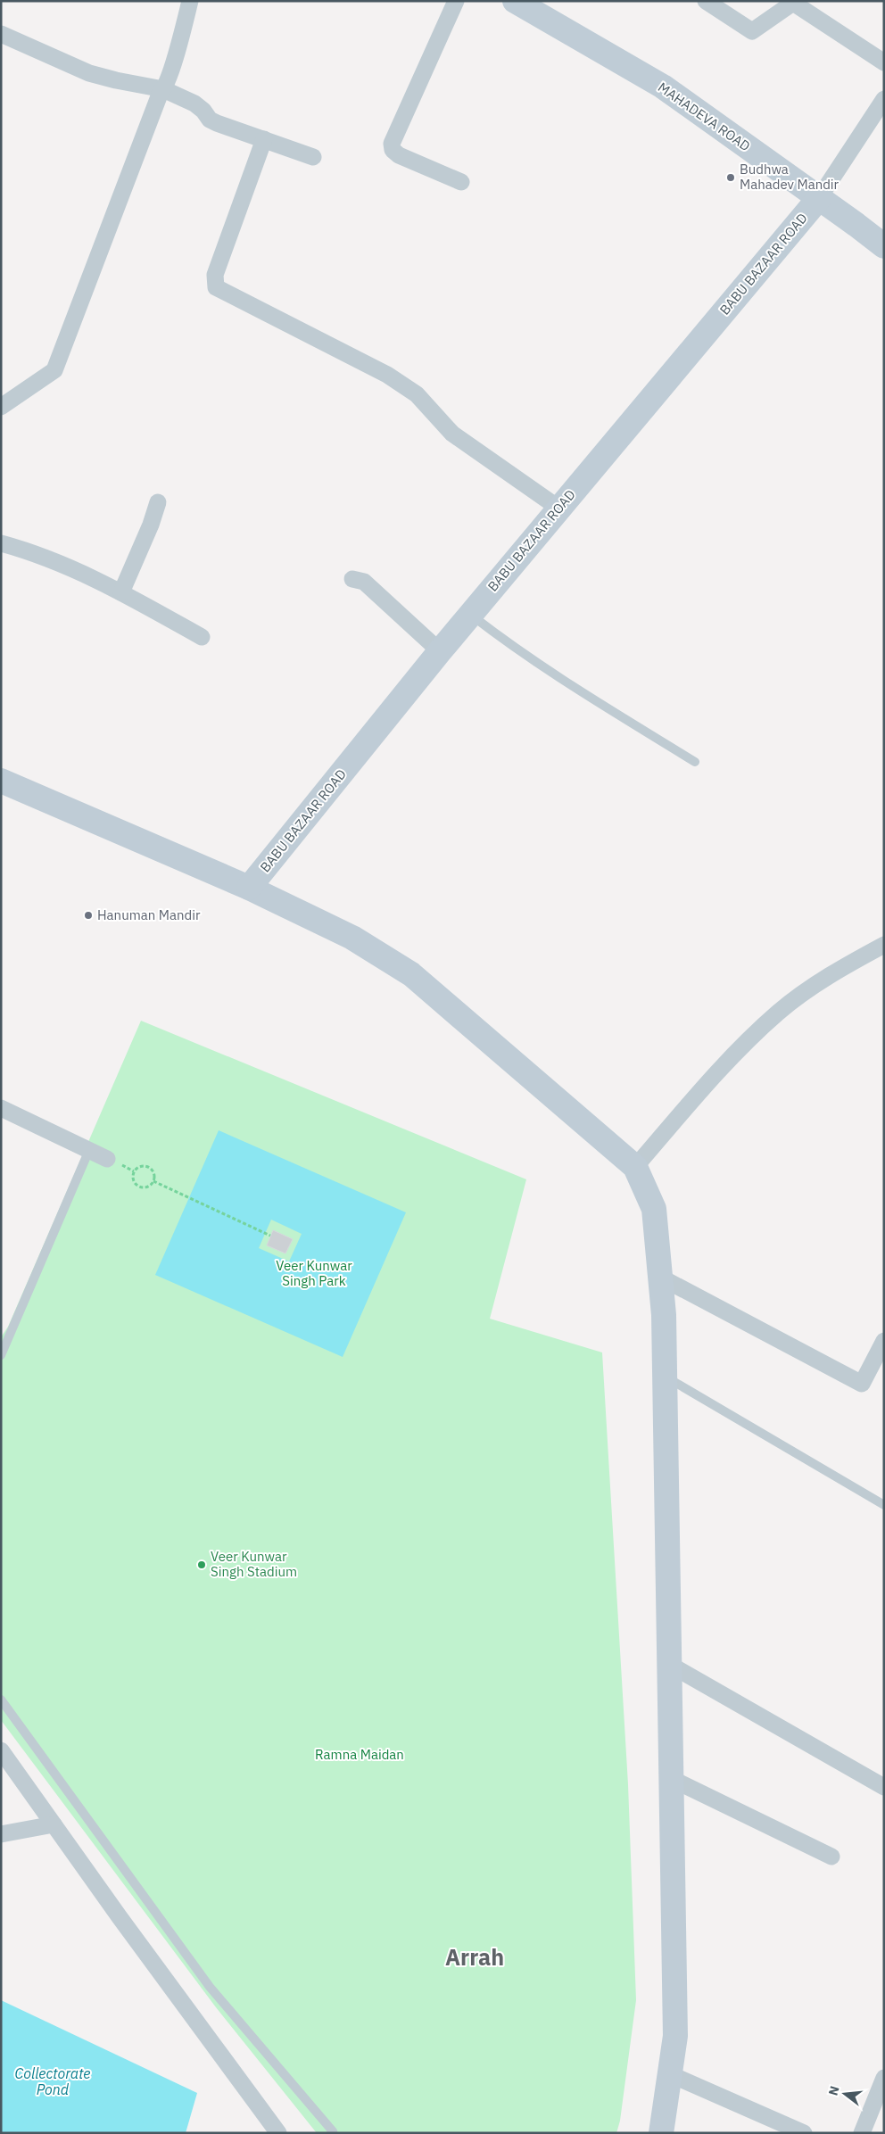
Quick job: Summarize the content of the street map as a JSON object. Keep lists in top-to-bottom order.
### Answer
{
  "streets": {
    "street": ["MAHADEVA ROAD", "BABU BAZAAR ROAD"]
  },
  "crossings": [
    ["MAHADEVA ROAD", "BABU BAZAAR ROAD"]
  ],
  "districts": ["Arrah"],
  "water": ["Collectorate Pond"],
  "parks": ["Veer Kunwar Singh Park", "Ramna Maidan"],
  "places": ["Budhwa Mahadev Mandir", "Hanuman Mandir", "Veer Kunwar Singh Stadium"],
  "north": "left"
}
